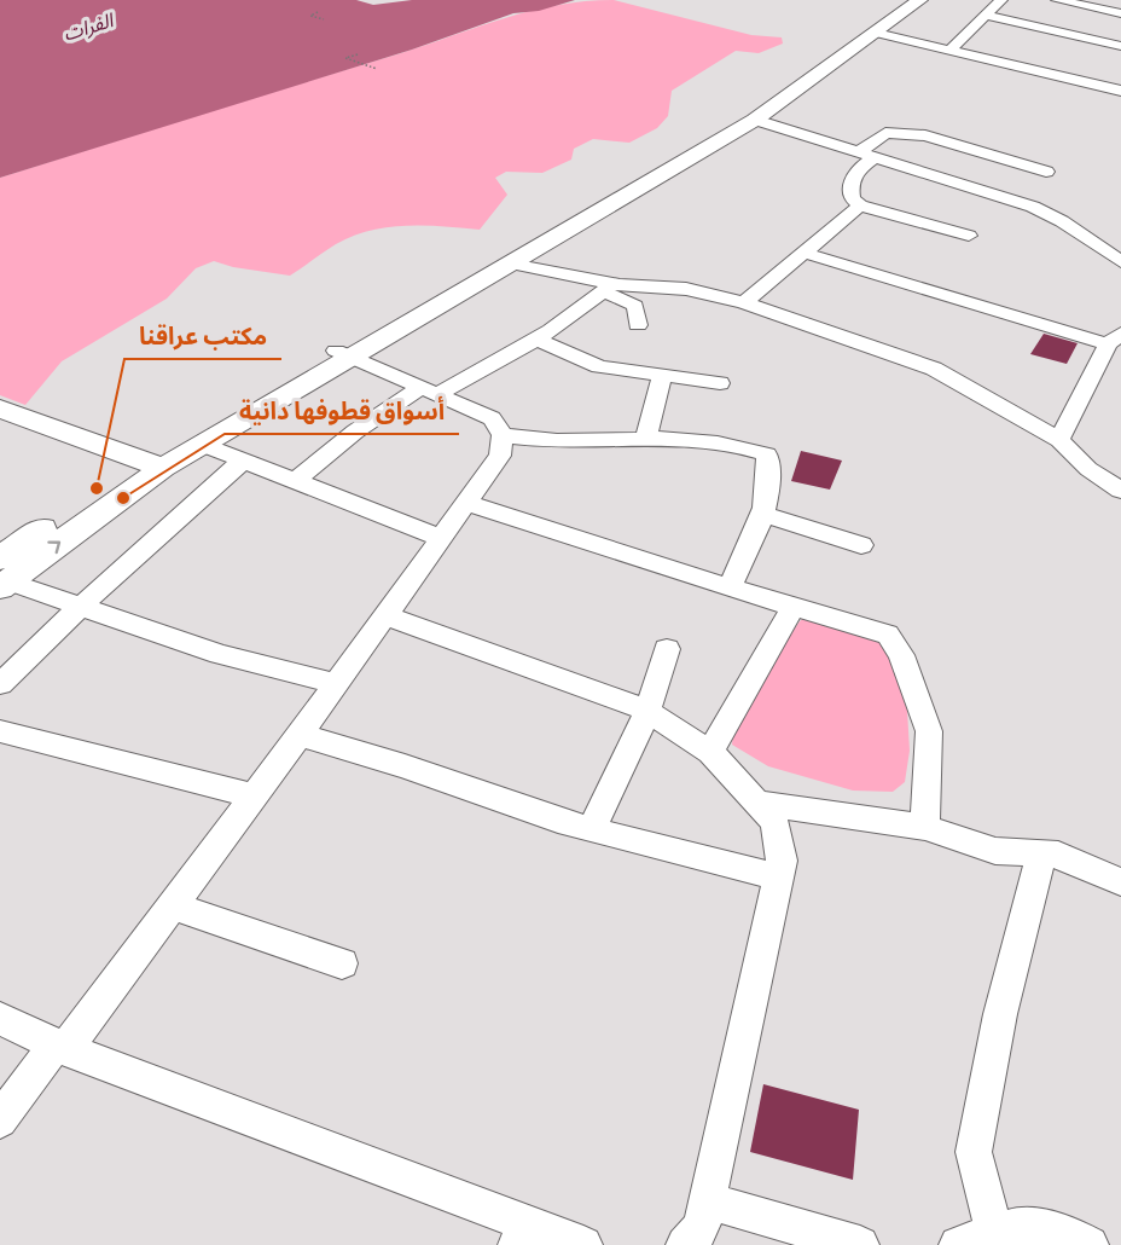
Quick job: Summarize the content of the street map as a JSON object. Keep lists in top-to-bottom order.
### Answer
{
  "water": ["الفرات"],
  "places": ["مكتب عراقنا", "أسواق قطوفها دانية"]
}
